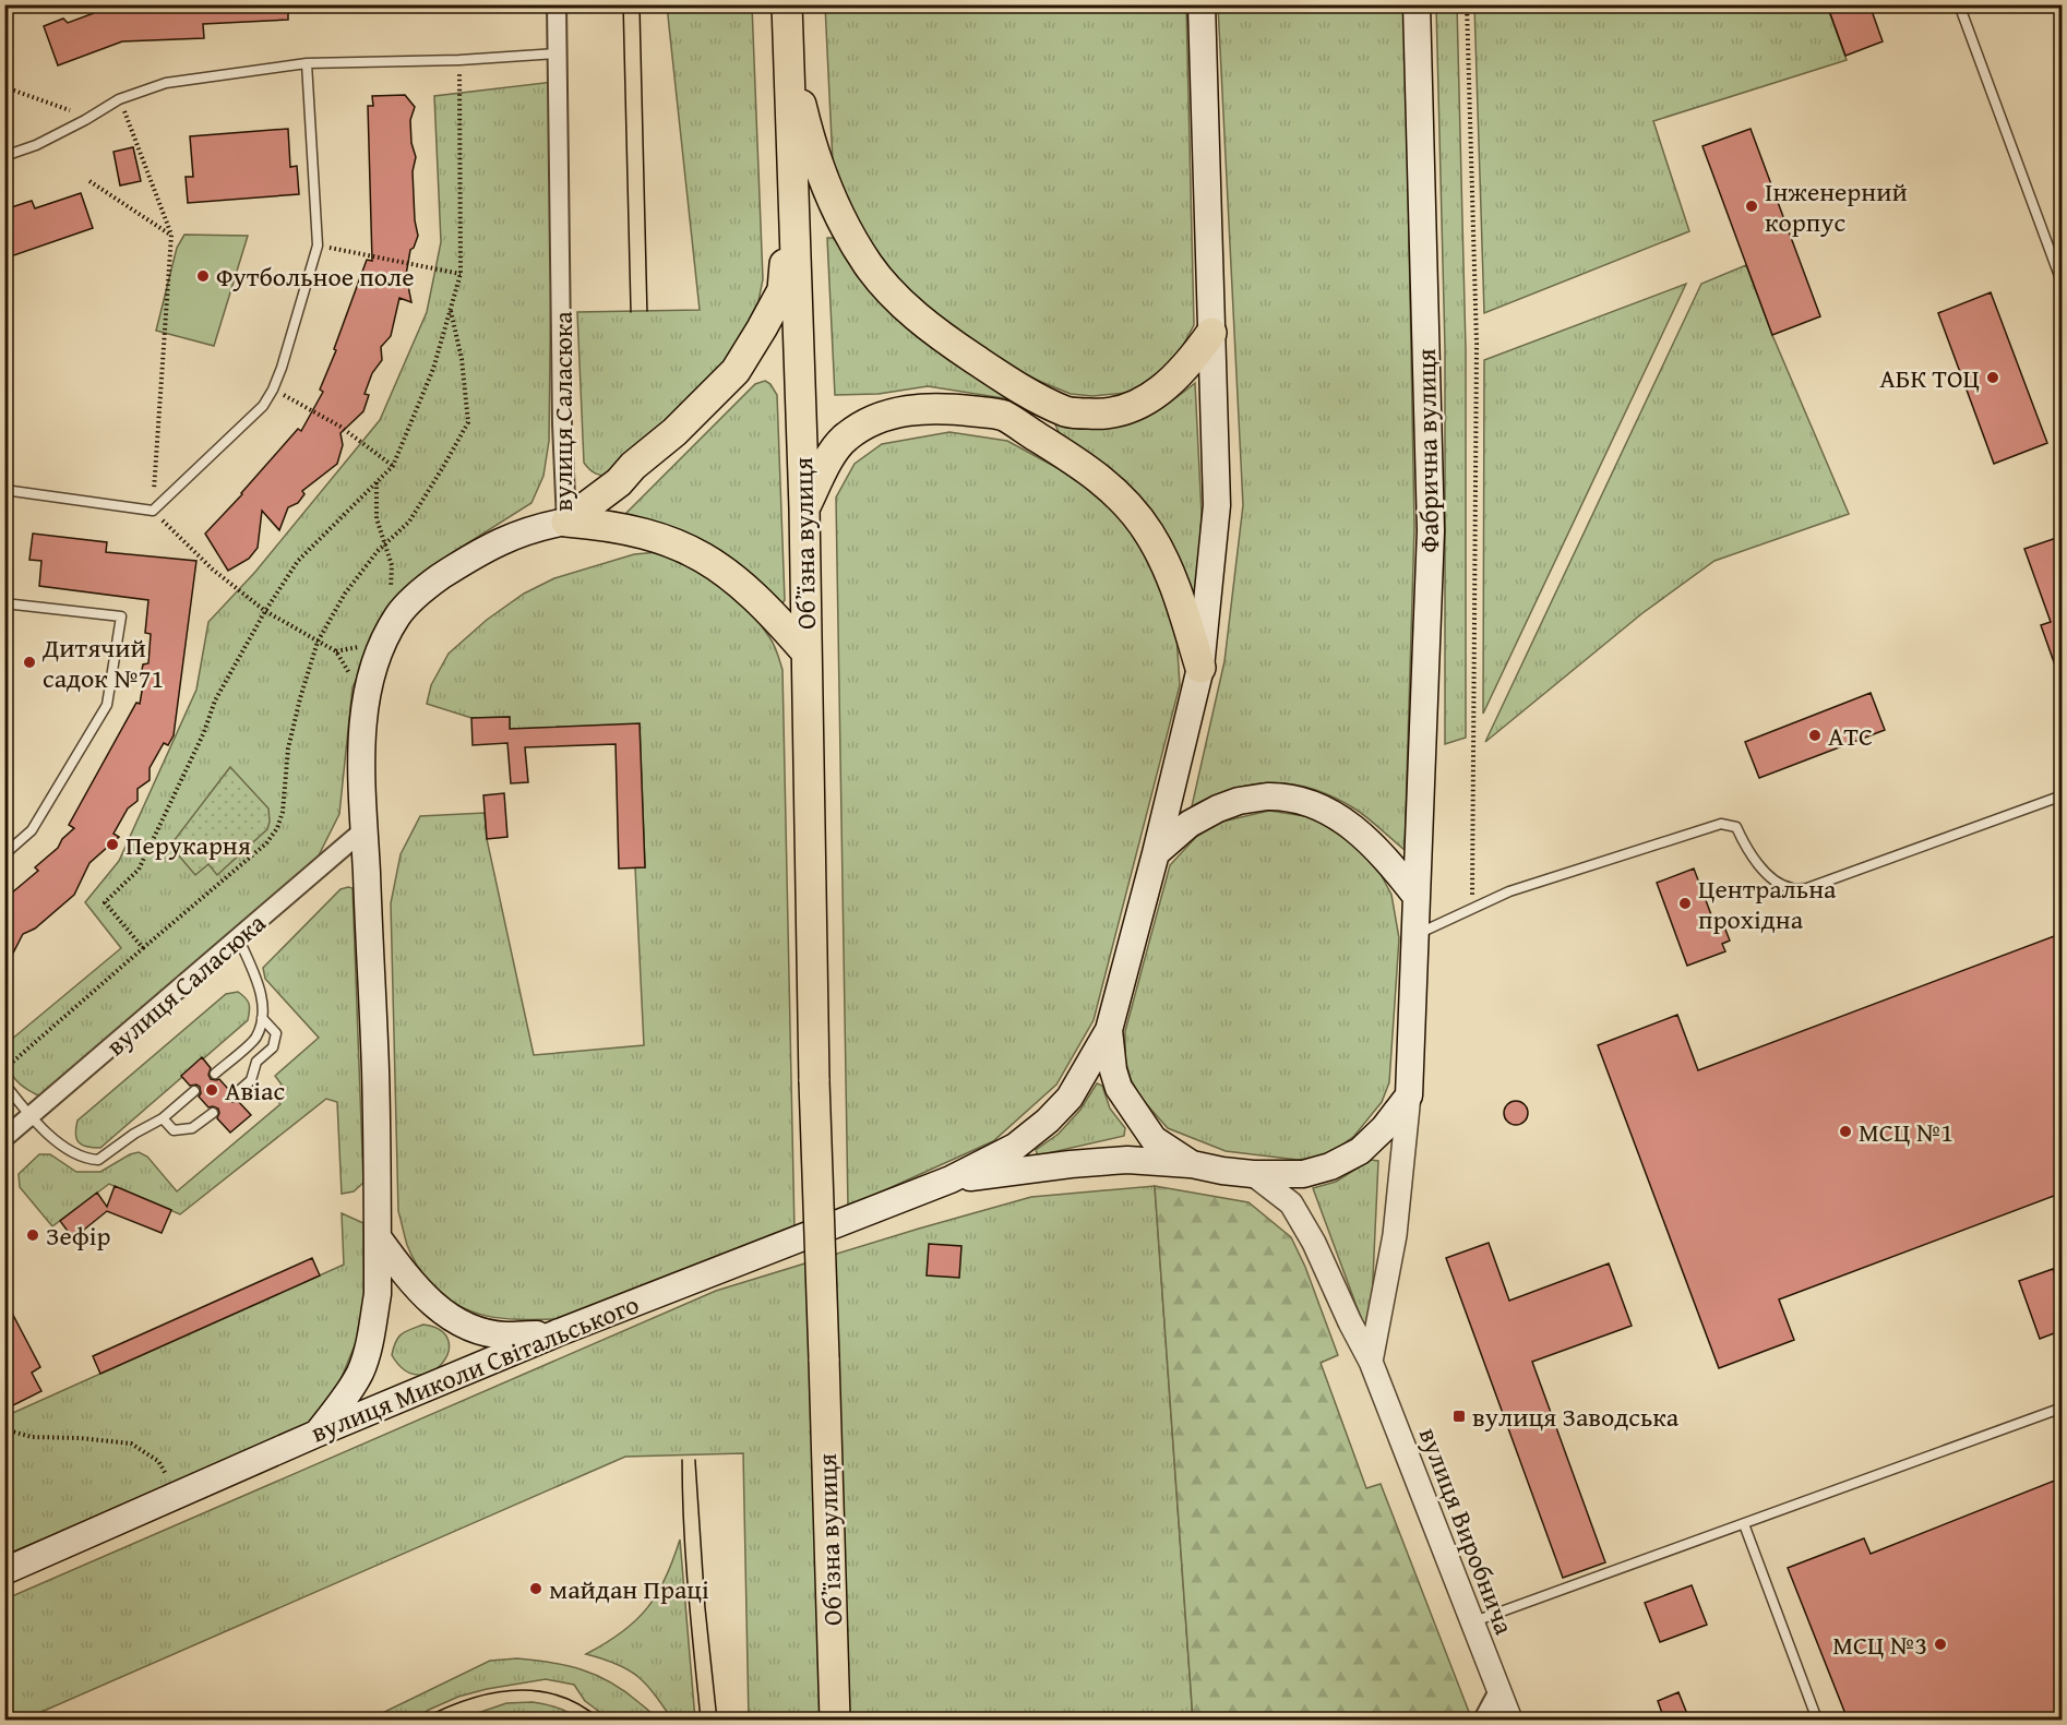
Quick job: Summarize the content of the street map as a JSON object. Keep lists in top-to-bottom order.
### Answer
{
  "streets": {
    "main road": [
      "вулиця Саласюка",
      "Фабрична вулиця",
      "Обʼїзна вулиця",
      "вулиця Миколи Світальського"
    ],
    "street": ["вулиця Виробнича"]
  },
  "crossings": [
    ["вулиця Саласюка", "вулиця Миколи Світальського"]
  ],
  "places": {
    "other": [
      "Інженерний корпус",
      "Футбольное поле",
      "АБК ТОЦ",
      "Дитячий садок №71",
      "АТС",
      "Перукарня",
      "Центральна прохідна",
      "Авіас",
      "МСЦ №1",
      "Зефір",
      "майдан Праці",
      "МСЦ №3"
    ],
    "transit": ["вулиця Заводська"]
  }
}
